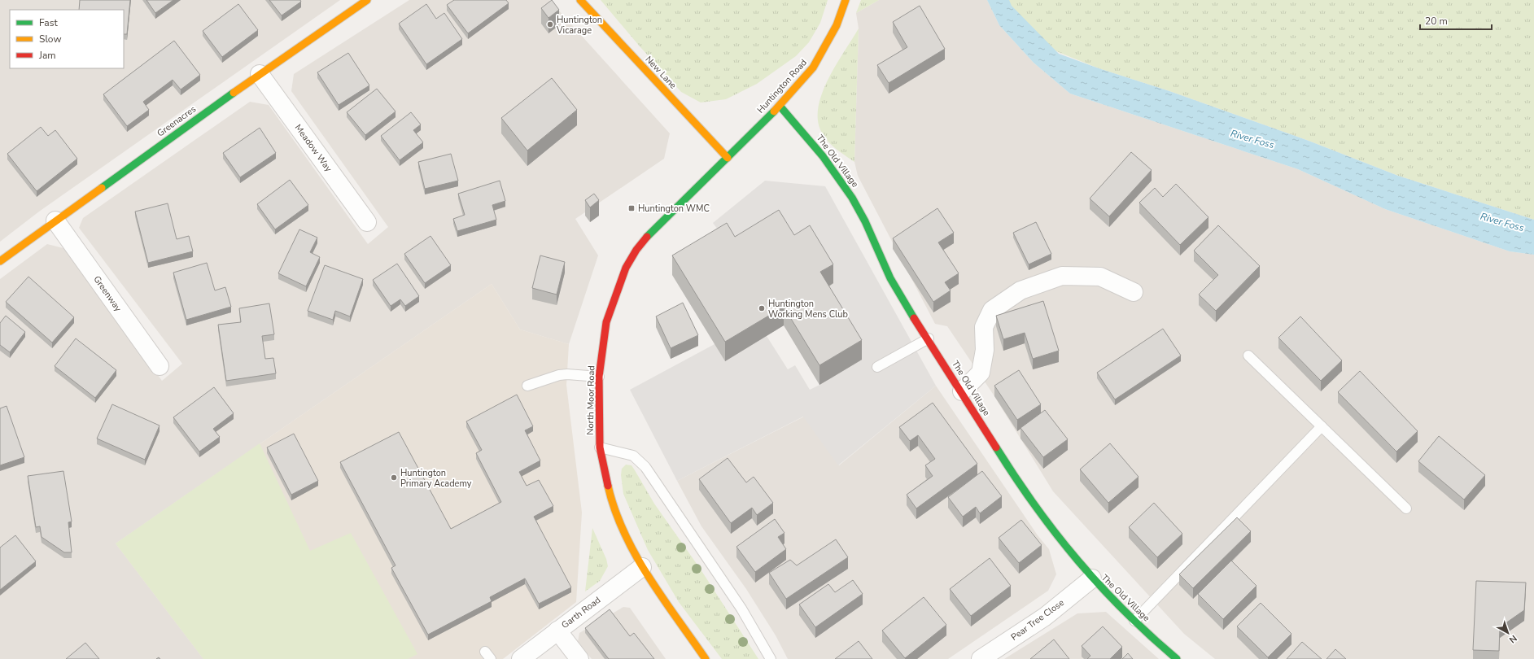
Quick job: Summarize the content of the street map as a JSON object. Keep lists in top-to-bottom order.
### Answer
{
  "streets": {
    "street": [
      "New Lane",
      "Huntington Road",
      "Greenacres",
      "Meadow Way",
      "The Old Village",
      "Greenway",
      "North Moor Road",
      "Garth Road",
      "Pear Tree Close"
    ]
  },
  "crossings": [
    ["New Lane", "Huntington Road"],
    ["New Lane", "North Moor Road"],
    ["Huntington Road", "The Old Village"],
    ["Huntington Road", "North Moor Road"],
    ["Greenacres", "Meadow Way"],
    ["Greenacres", "Greenway"],
    ["The Old Village", "Pear Tree Close"],
    ["North Moor Road", "Garth Road"]
  ],
  "water": ["River Foss"],
  "places": {
    "other": ["Huntington Vicarage", "Huntington Working Mens Club", "Huntington Primary Academy"],
    "transit": ["Huntington WMC"]
  },
  "legend": ["Fast", "Slow", "Jam"],
  "scale_bar": "20 m",
  "north": "bottom right"
}
